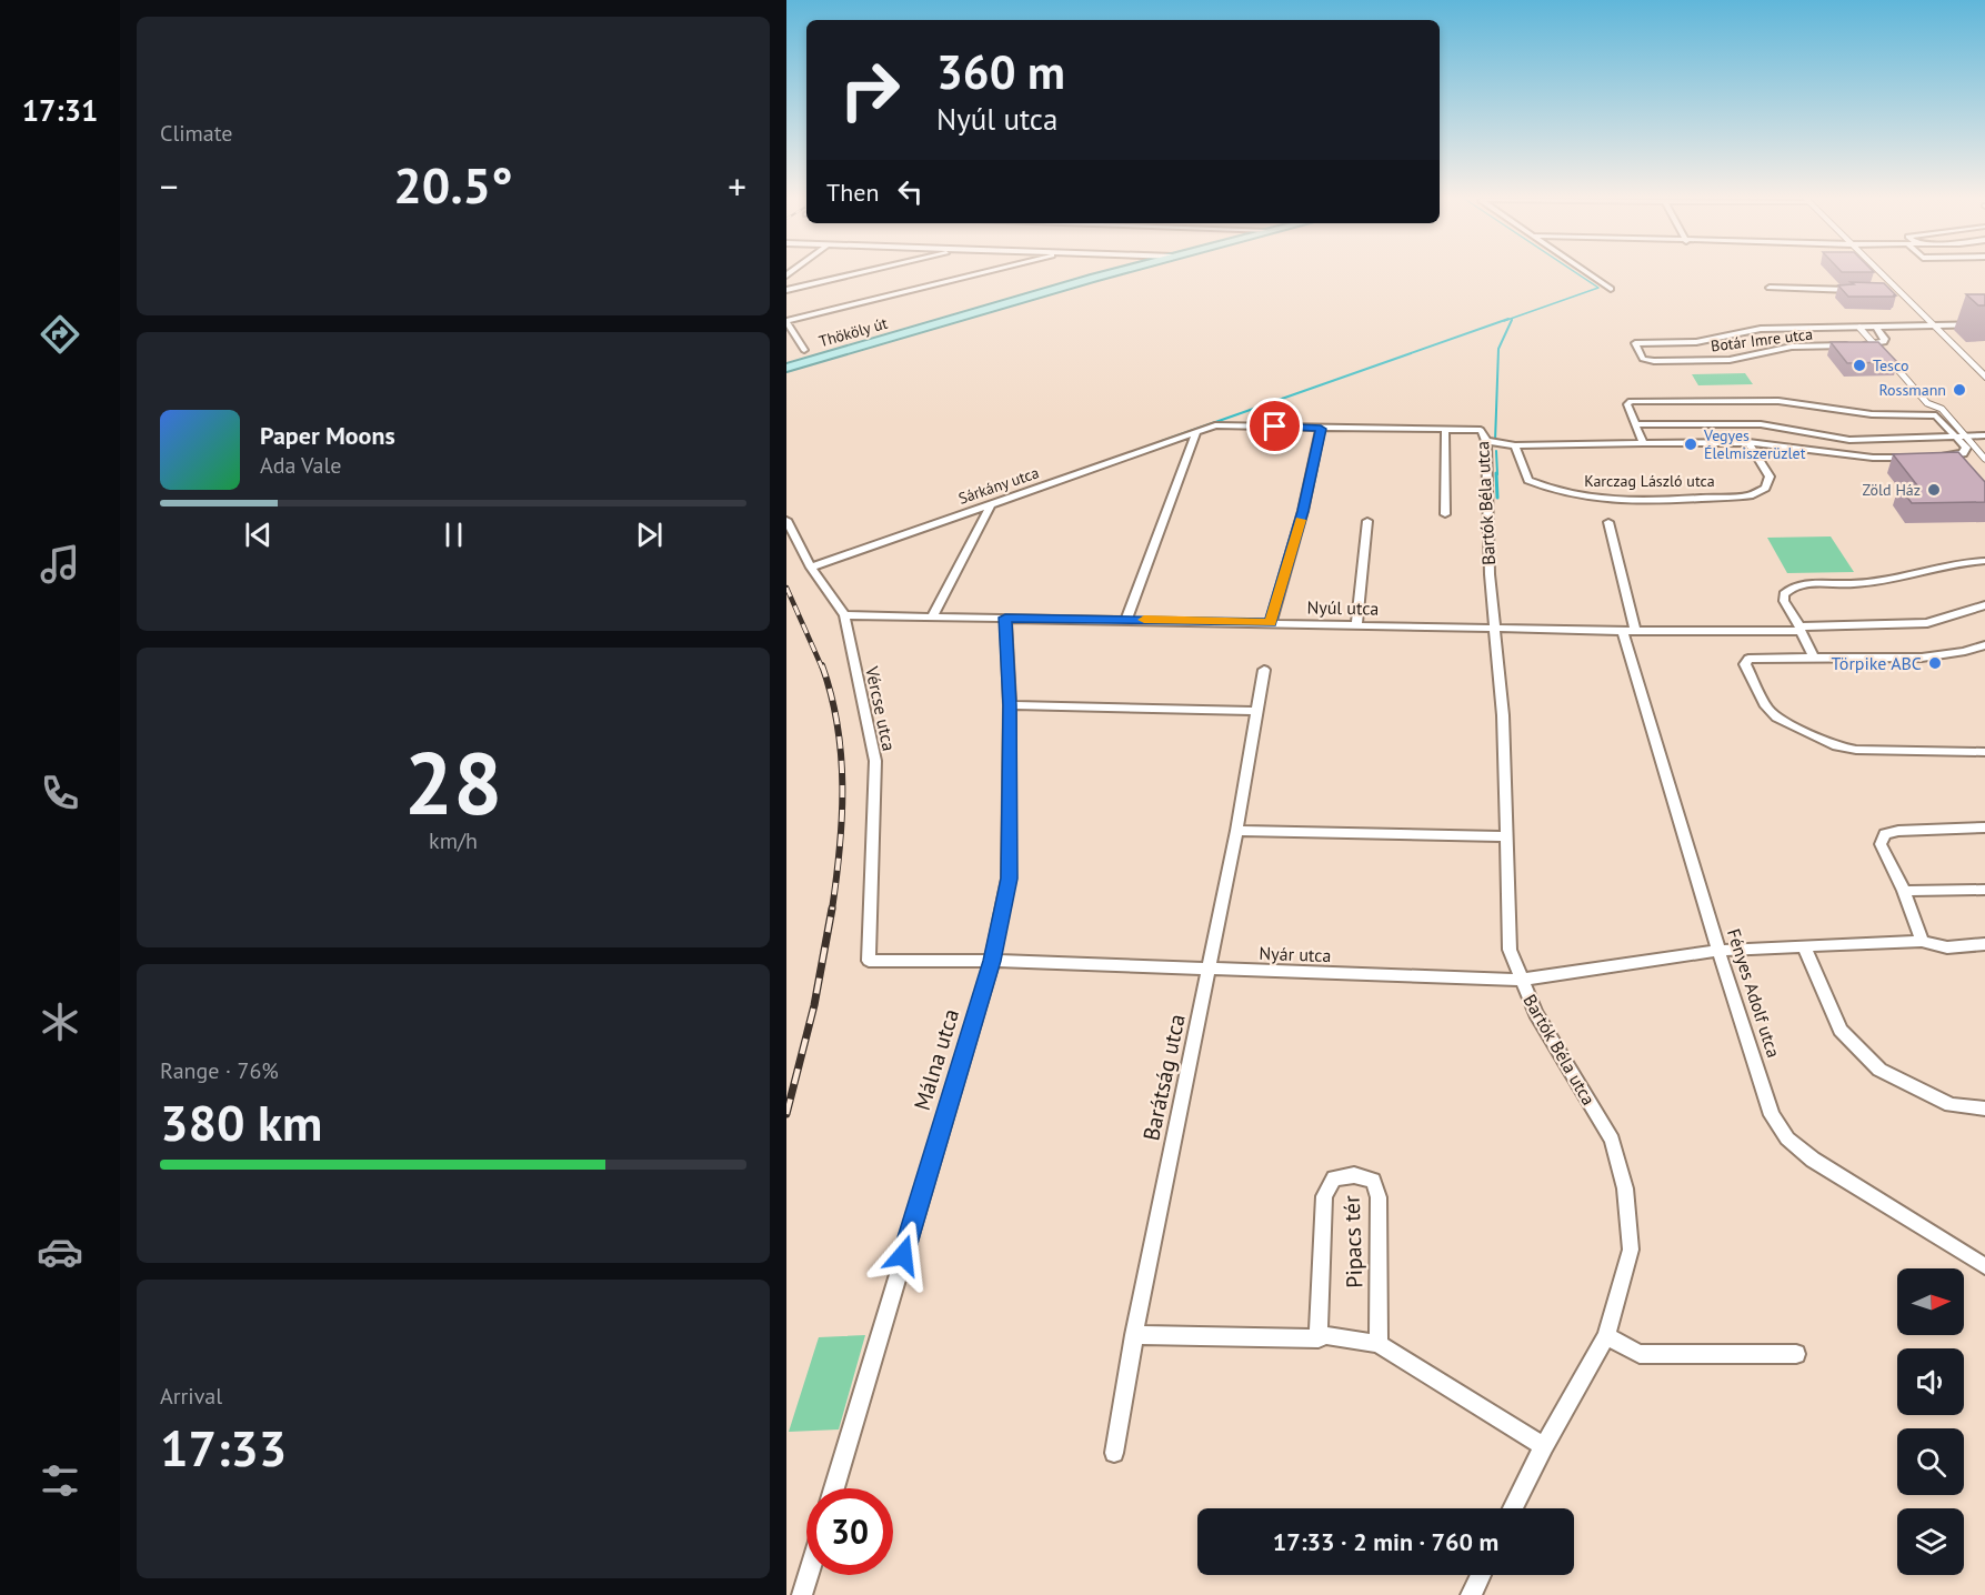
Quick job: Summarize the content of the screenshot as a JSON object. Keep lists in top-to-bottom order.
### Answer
{
  "streets": {
    "main road": ["Thököly út"],
    "street": [
      "Botár Imre utca",
      "Karczag László utca",
      "Sárkány utca",
      "Bartók Béla utca",
      "Nyúl utca",
      "Vércse utca",
      "Nyár utca",
      "Fényes Adolf utca",
      "Málna utca",
      "Barátság utca",
      "Pipacs tér"
    ]
  },
  "crossings": [
    ["Karczag László utca", "Sárkány utca"],
    ["Sárkány utca", "Bartók Béla utca"],
    ["Sárkány utca", "Vércse utca"],
    ["Bartók Béla utca", "Nyúl utca"],
    ["Bartók Béla utca", "Nyár utca"],
    ["Nyúl utca", "Vércse utca"],
    ["Nyúl utca", "Fényes Adolf utca"],
    ["Nyúl utca", "Málna utca"],
    ["Vércse utca", "Nyár utca"],
    ["Nyár utca", "Fényes Adolf utca"],
    ["Nyár utca", "Málna utca"],
    ["Nyár utca", "Barátság utca"]
  ],
  "places": [
    "Tesco",
    "Rossmann",
    "Vegyes Élelmiszerüzlet",
    "Zöld Ház",
    "Törpike ABC"
  ],
  "north": "right",
  "page": {
    "tabs": "17:31",
    "tile": [
      "Climate",
      ["28", "km/h"],
      ["Range · 76%", "380 km"],
      ["Arrival", "17:33"]
    ],
    "turn": ["360 m", "Nyúl utca"],
    "heat": ["−", "20.5°", "+"],
    "then": "Then",
    "song": ["Paper Moons", "Ada Vale"],
    "limit": "30",
    "trip": "17:33 · 2 min · 760 m"
  }
}
